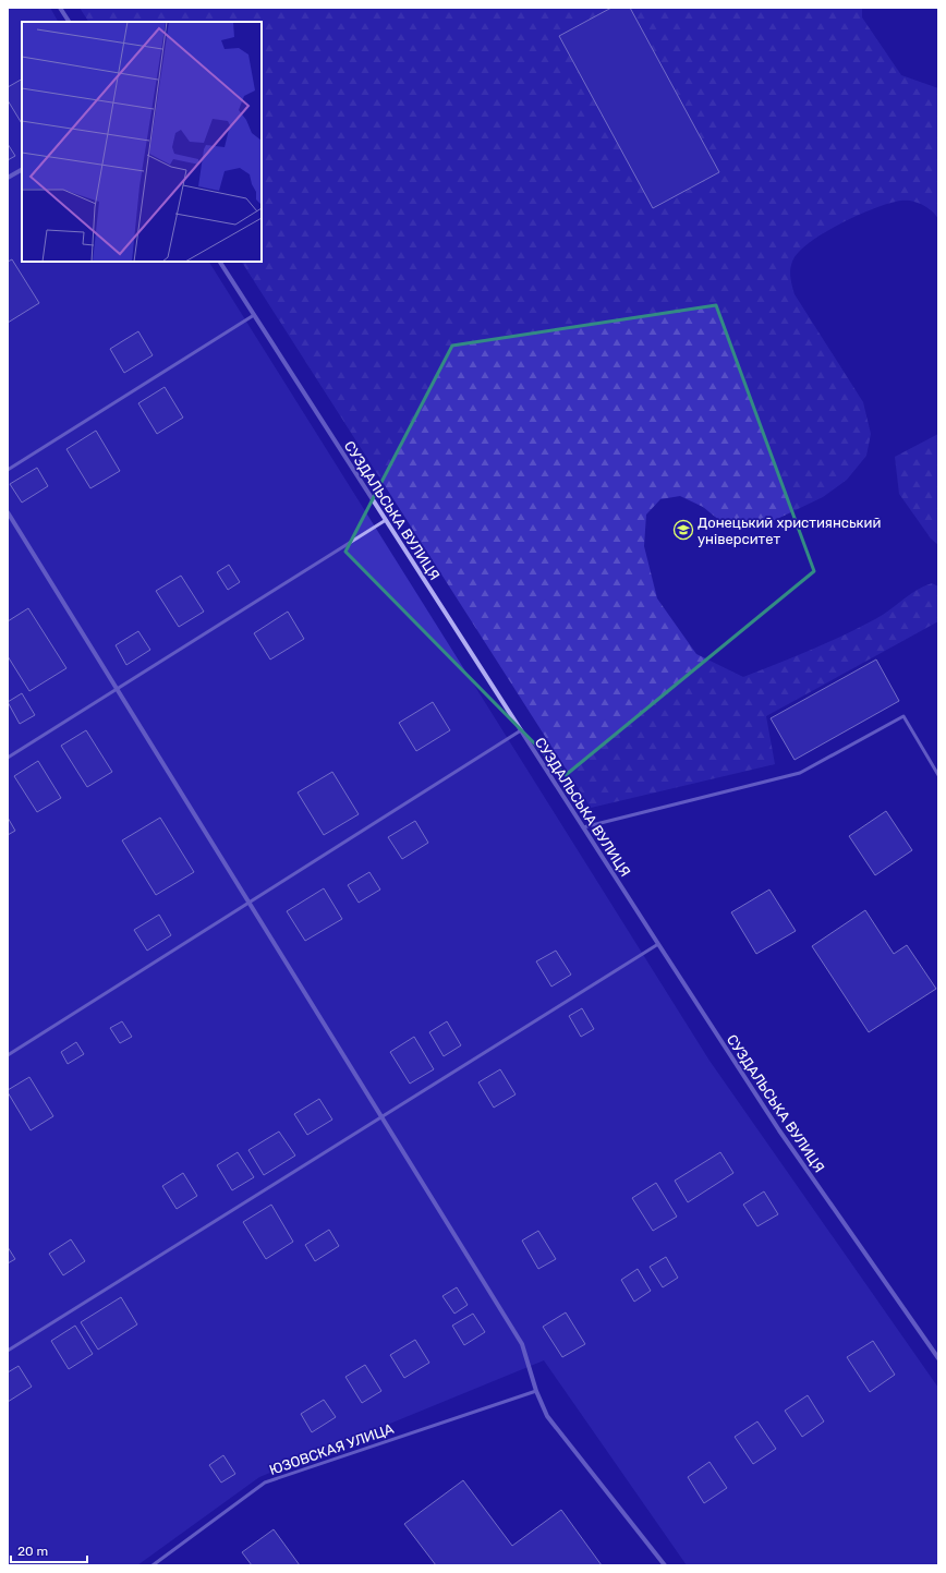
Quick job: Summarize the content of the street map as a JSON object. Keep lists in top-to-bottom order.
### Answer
{
  "streets": {
    "street": ["СУЗДАЛЬСЬКА ВУЛИЦЯ"],
    "lane": ["ЮЗОВСКАЯ УЛИЦА"]
  },
  "places": {
    "school or university": ["Донецький християнський університет"]
  },
  "scale_bar": "20 m"
}
